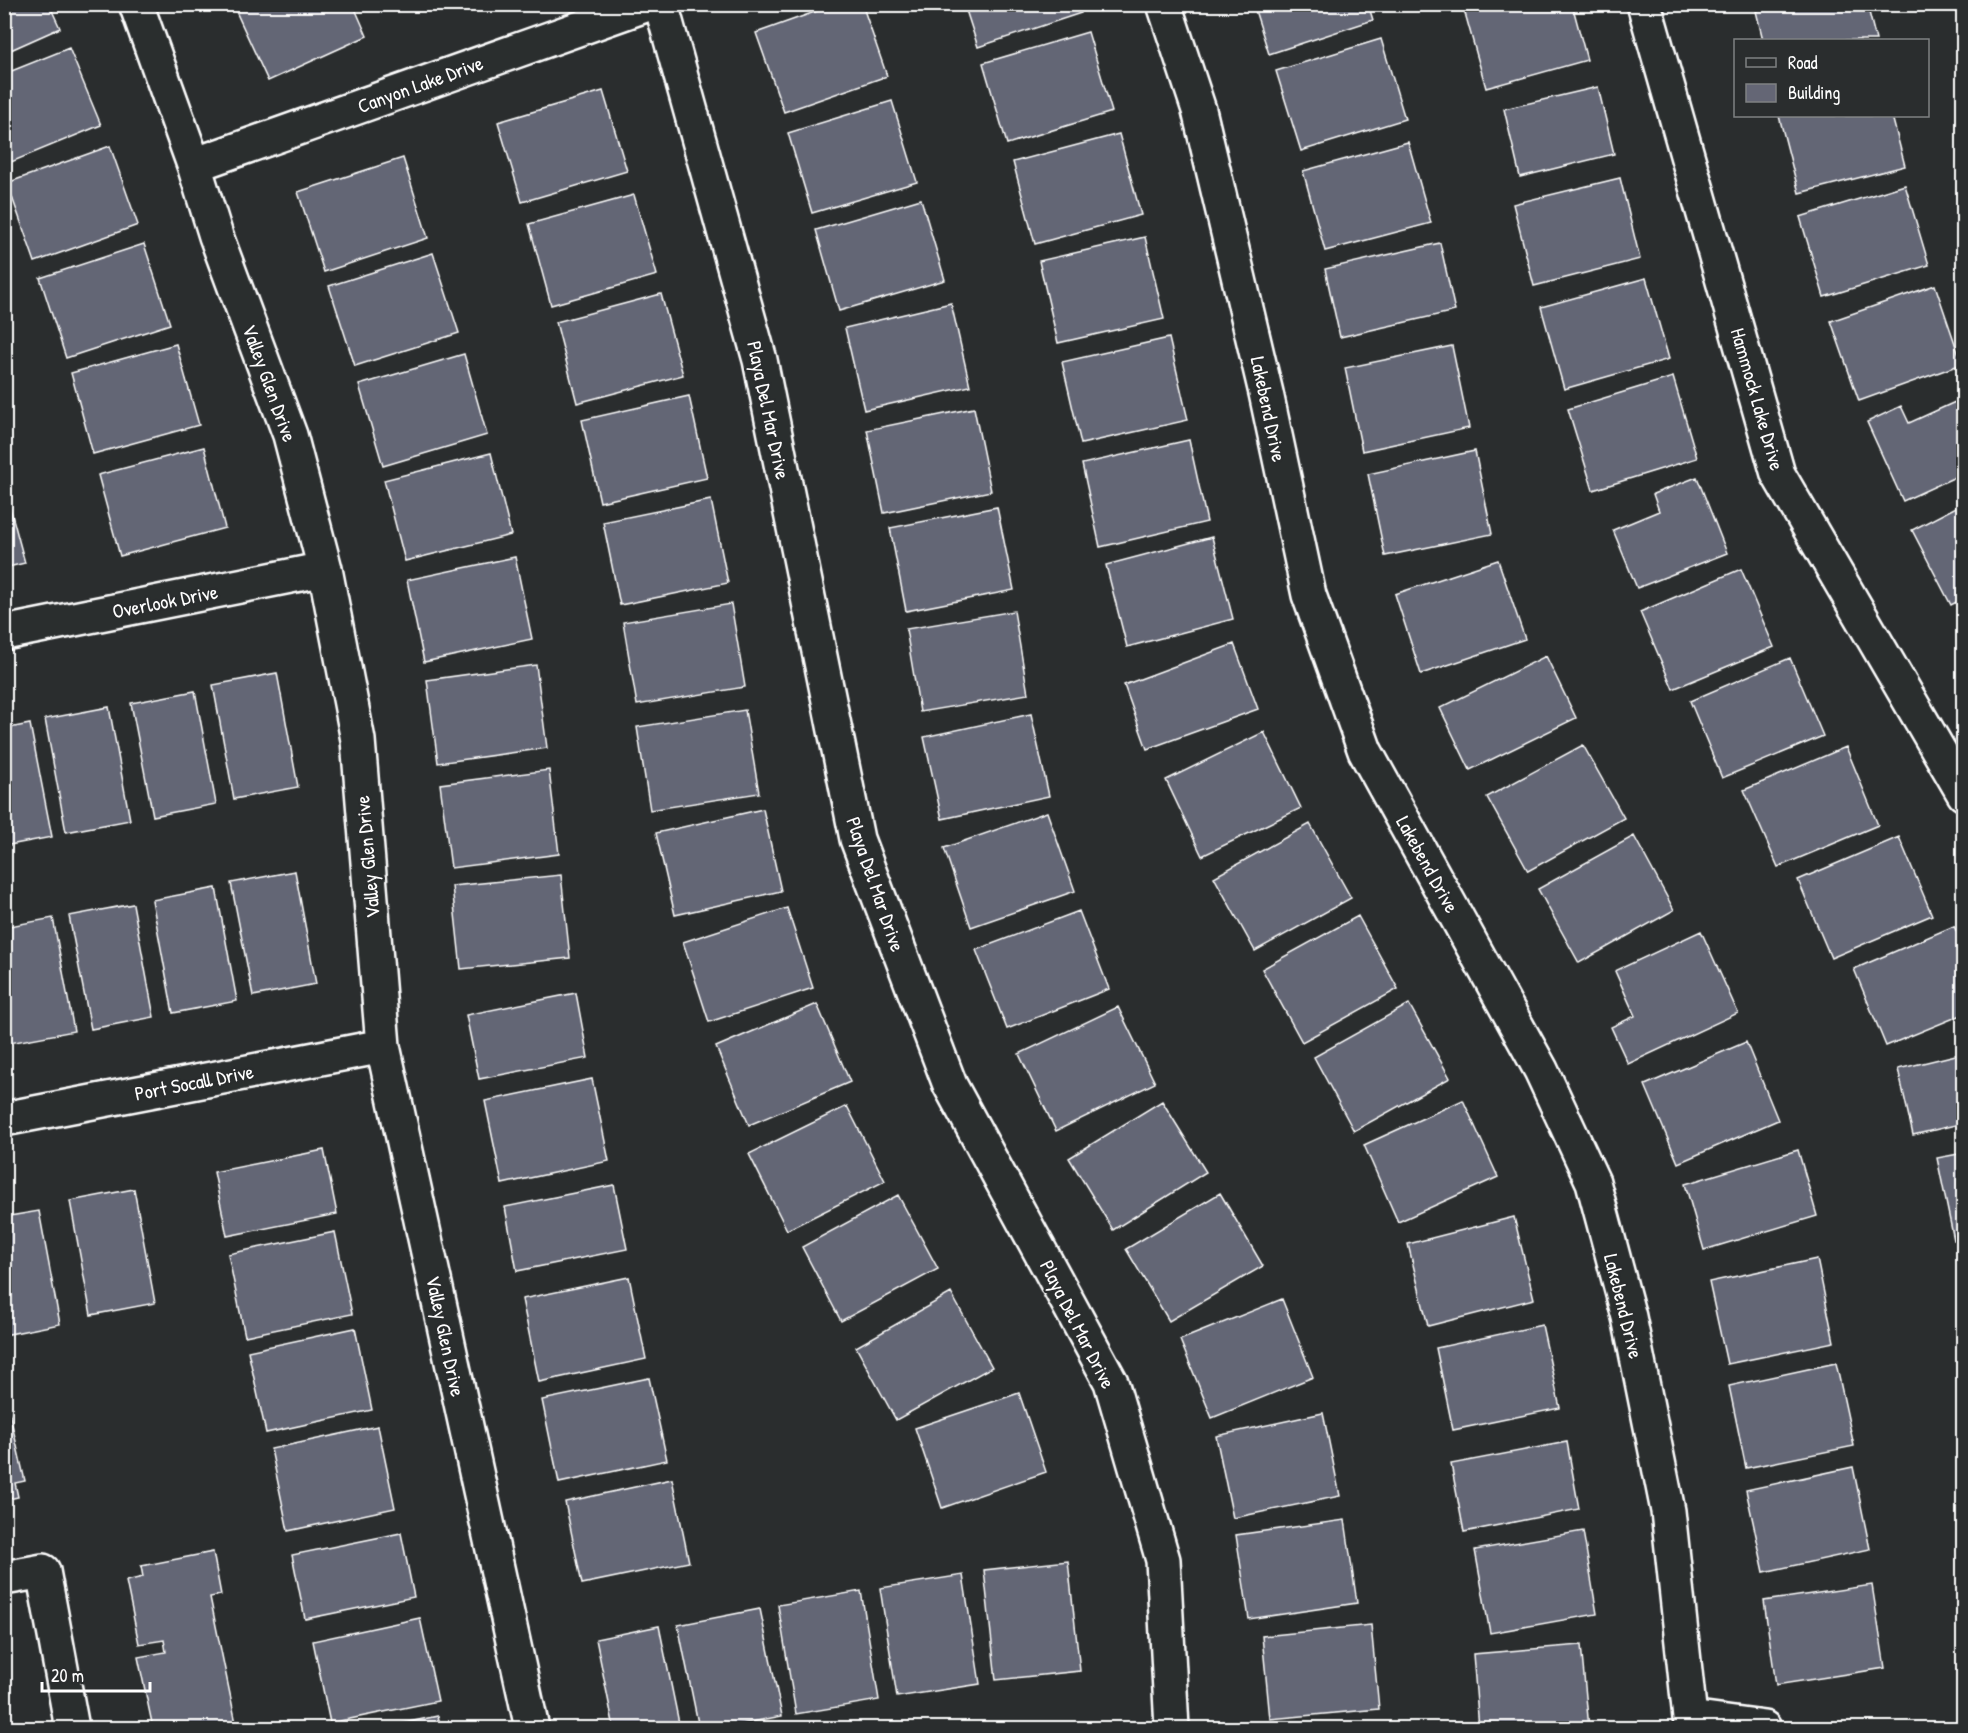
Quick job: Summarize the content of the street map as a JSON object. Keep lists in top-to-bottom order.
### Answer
{
  "streets": {
    "street": [
      "Canyon Lake Drive",
      "Valley Glen Drive",
      "Hammock Lake Drive",
      "Lakebend Drive",
      "Playa Del Mar Drive",
      "Overlook Drive",
      "Port Socall Drive"
    ]
  },
  "crossings": [
    ["Canyon Lake Drive", "Valley Glen Drive"],
    ["Valley Glen Drive", "Overlook Drive"],
    ["Valley Glen Drive", "Port Socall Drive"]
  ],
  "legend": ["Road", "Building"],
  "scale_bar": "20 m"
}
